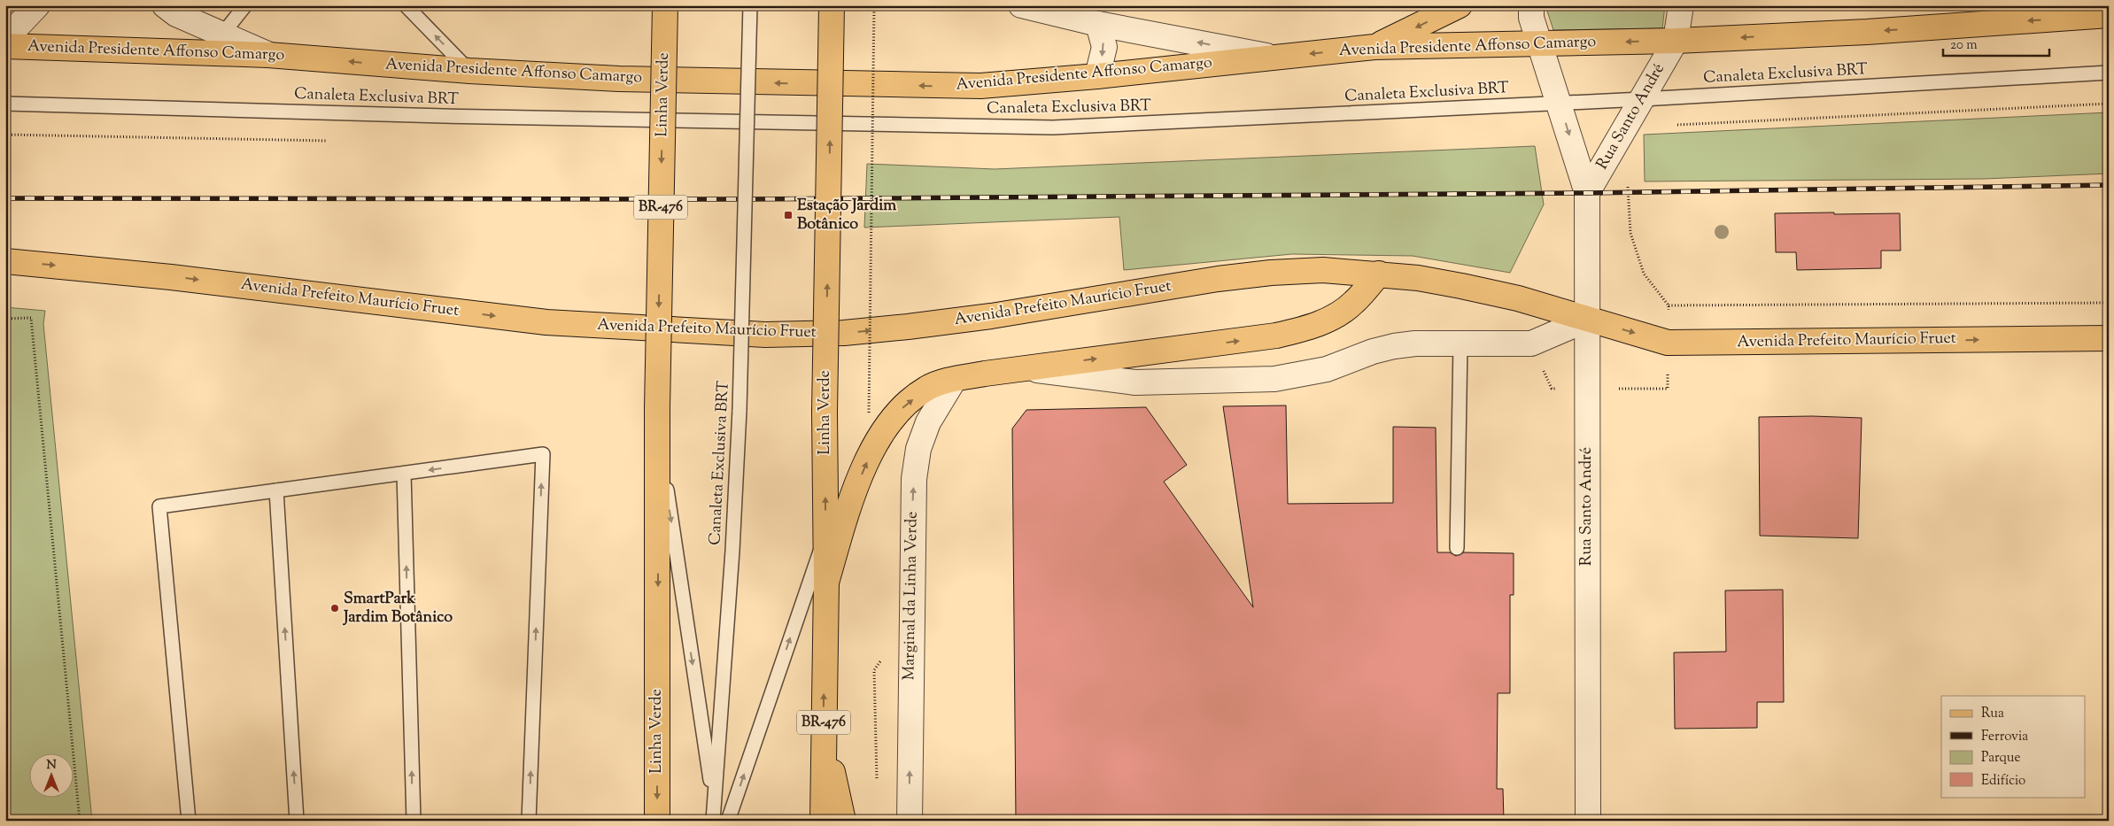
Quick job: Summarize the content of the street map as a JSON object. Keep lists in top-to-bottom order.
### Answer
{
  "streets": {
    "main road": [
      "Avenida Presidente Affonso Camargo",
      "Linha Verde",
      "BR-476",
      "Avenida Prefeito Maurício Fruet"
    ],
    "street": ["Rua Santo André", "Marginal da Linha Verde"],
    "lane": ["Canaleta Exclusiva BRT"]
  },
  "crossings": [
    ["Avenida Presidente Affonso Camargo", "Rua Santo André"],
    ["Canaleta Exclusiva BRT", "Linha Verde"],
    ["Canaleta Exclusiva BRT", "Rua Santo André"],
    ["Rua Santo André", "Avenida Prefeito Maurício Fruet"]
  ],
  "one_way": ["Avenida Presidente Affonso Camargo", "Avenida Prefeito Maurício Fruet", "Marginal da Linha Verde"],
  "places": {
    "transit": ["Estação Jardim Botânico"],
    "other": ["SmartPark Jardim Botânico"]
  },
  "legend": [
    "Rua",
    "Ferrovia",
    "Parque",
    "Edifício"
  ],
  "scale_bar": "20 m",
  "north": "top"
}
